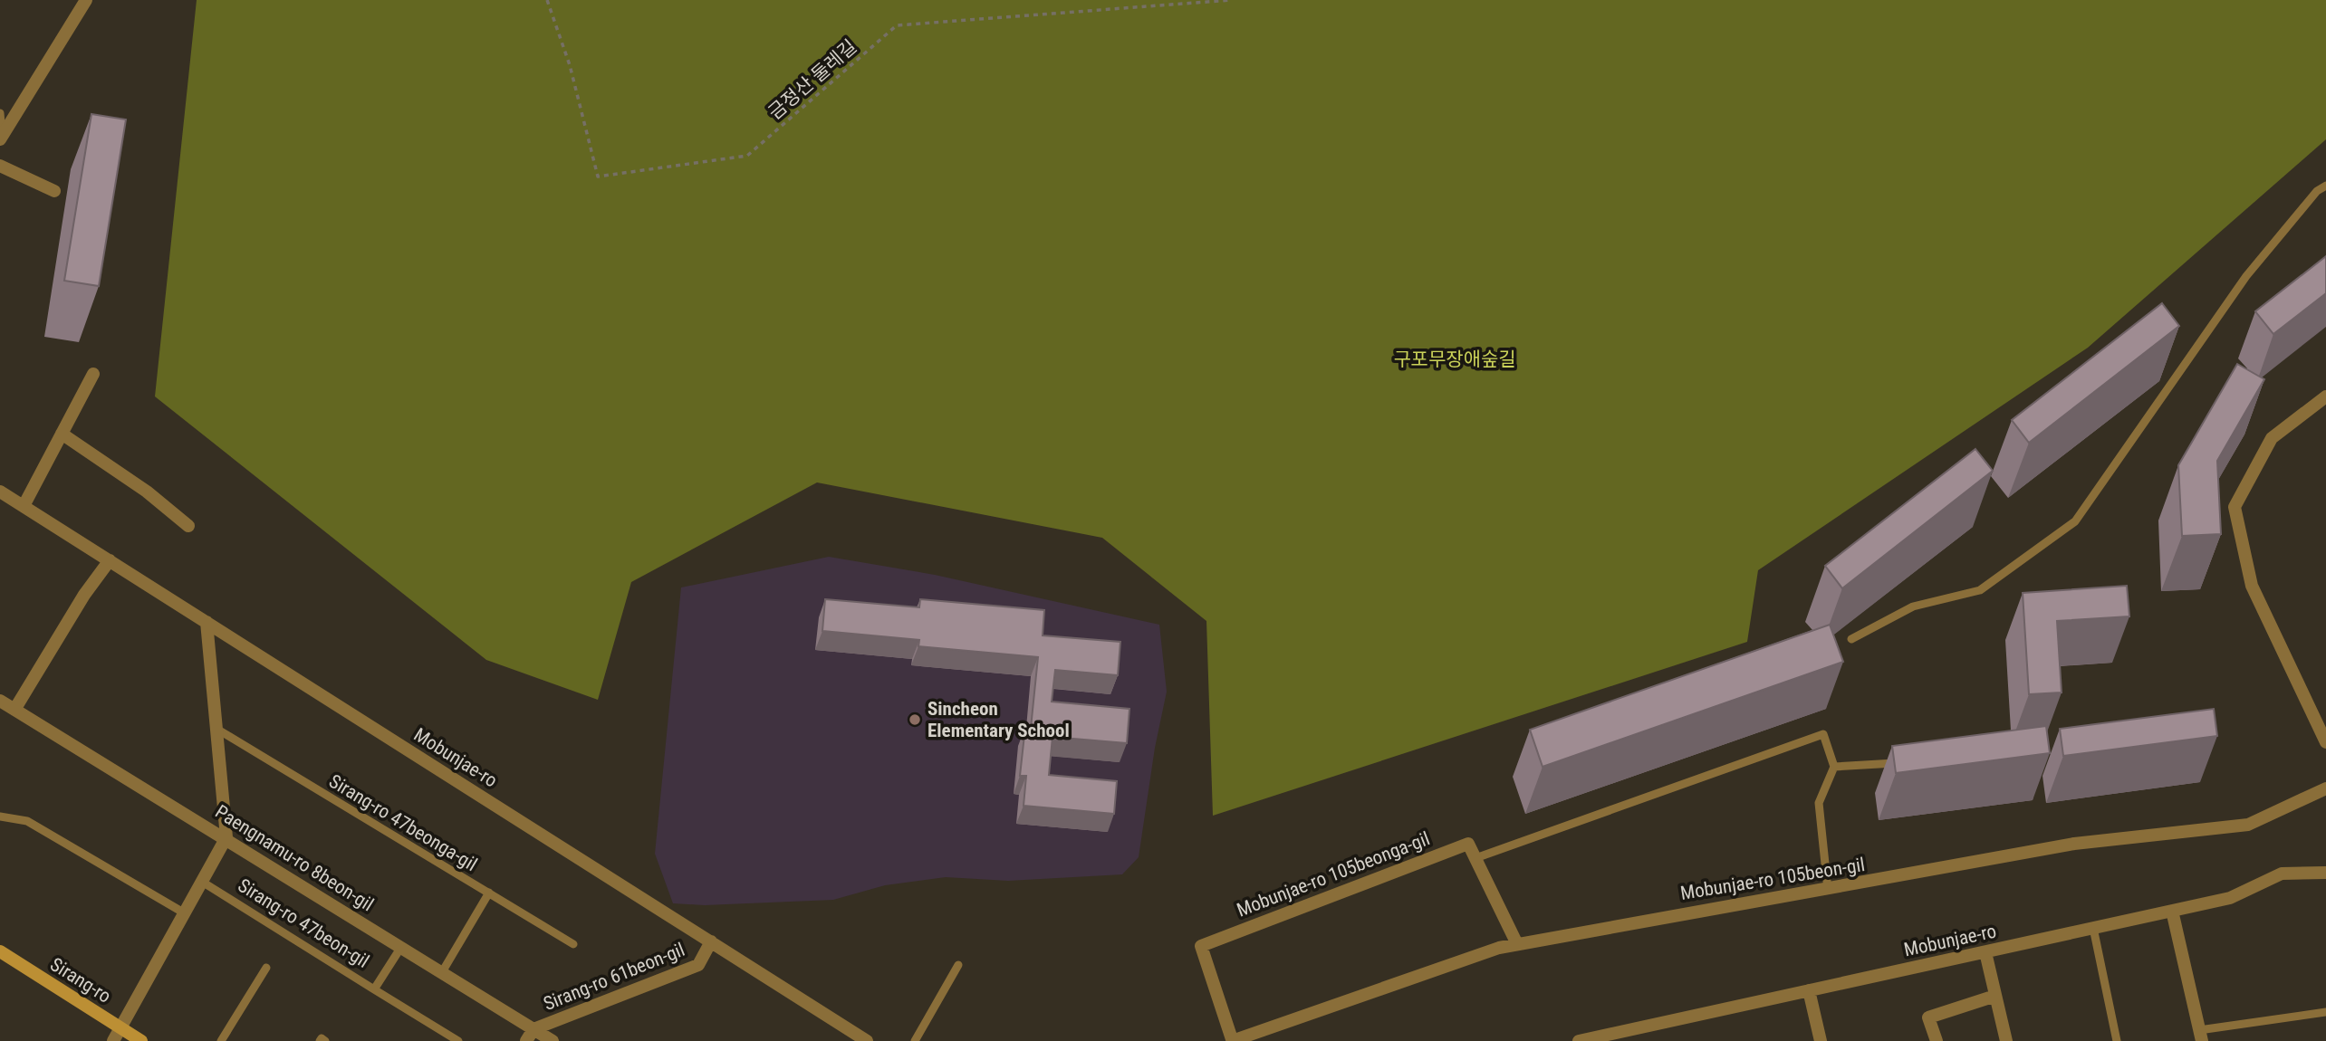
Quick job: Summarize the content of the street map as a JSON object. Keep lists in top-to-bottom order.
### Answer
{
  "streets": {
    "main road": ["Sirang-ro"],
    "street": [
      "Mobunjae-ro",
      "Paengnamu-ro 8beon-gil",
      "Mobunjae-ro 105beonga-gil",
      "Mobunjae-ro 105beon-gil",
      "Sirang-ro 61beon-gil"
    ],
    "lane": ["Sirang-ro 47beonga-gil", "Sirang-ro 47beon-gil"],
    "path": ["금정산 둘레길"]
  },
  "crossings": [
    ["Mobunjae-ro", "Sirang-ro 61beon-gil"],
    ["Paengnamu-ro 8beon-gil", "Sirang-ro 47beon-gil"],
    ["Paengnamu-ro 8beon-gil", "Sirang-ro 61beon-gil"],
    ["Mobunjae-ro 105beonga-gil", "Mobunjae-ro 105beon-gil"]
  ],
  "parks": ["구포무장애숲길"],
  "places": ["Sincheon Elementary School"]
}
